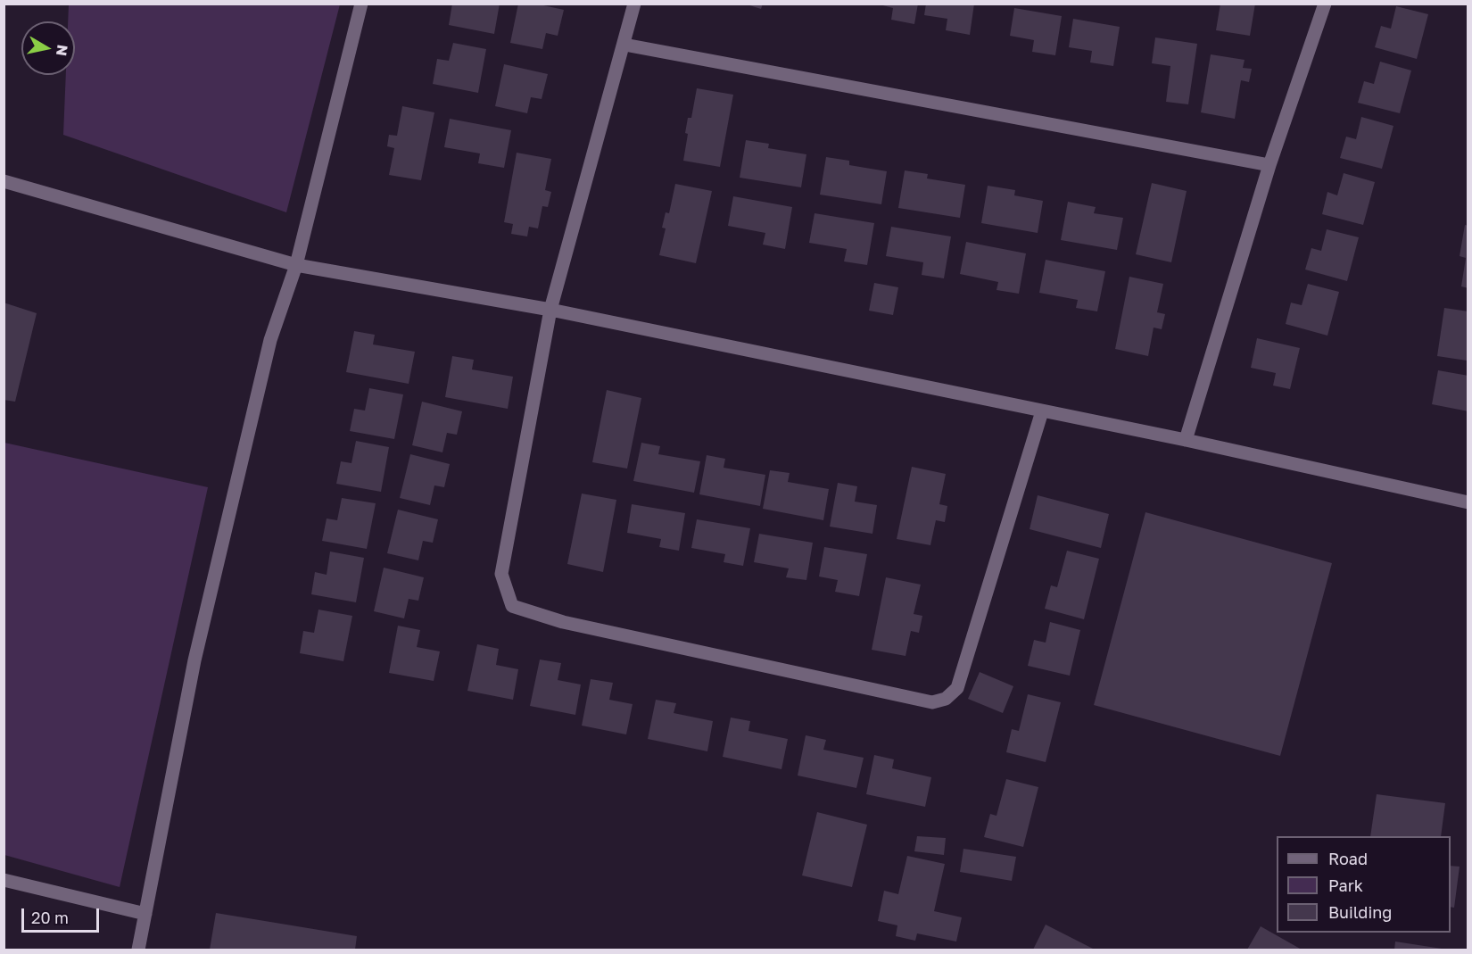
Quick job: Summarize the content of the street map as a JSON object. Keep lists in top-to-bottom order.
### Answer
{
  "legend": ["Road", "Park", "Building"],
  "scale_bar": "20 m",
  "north": "right"
}
